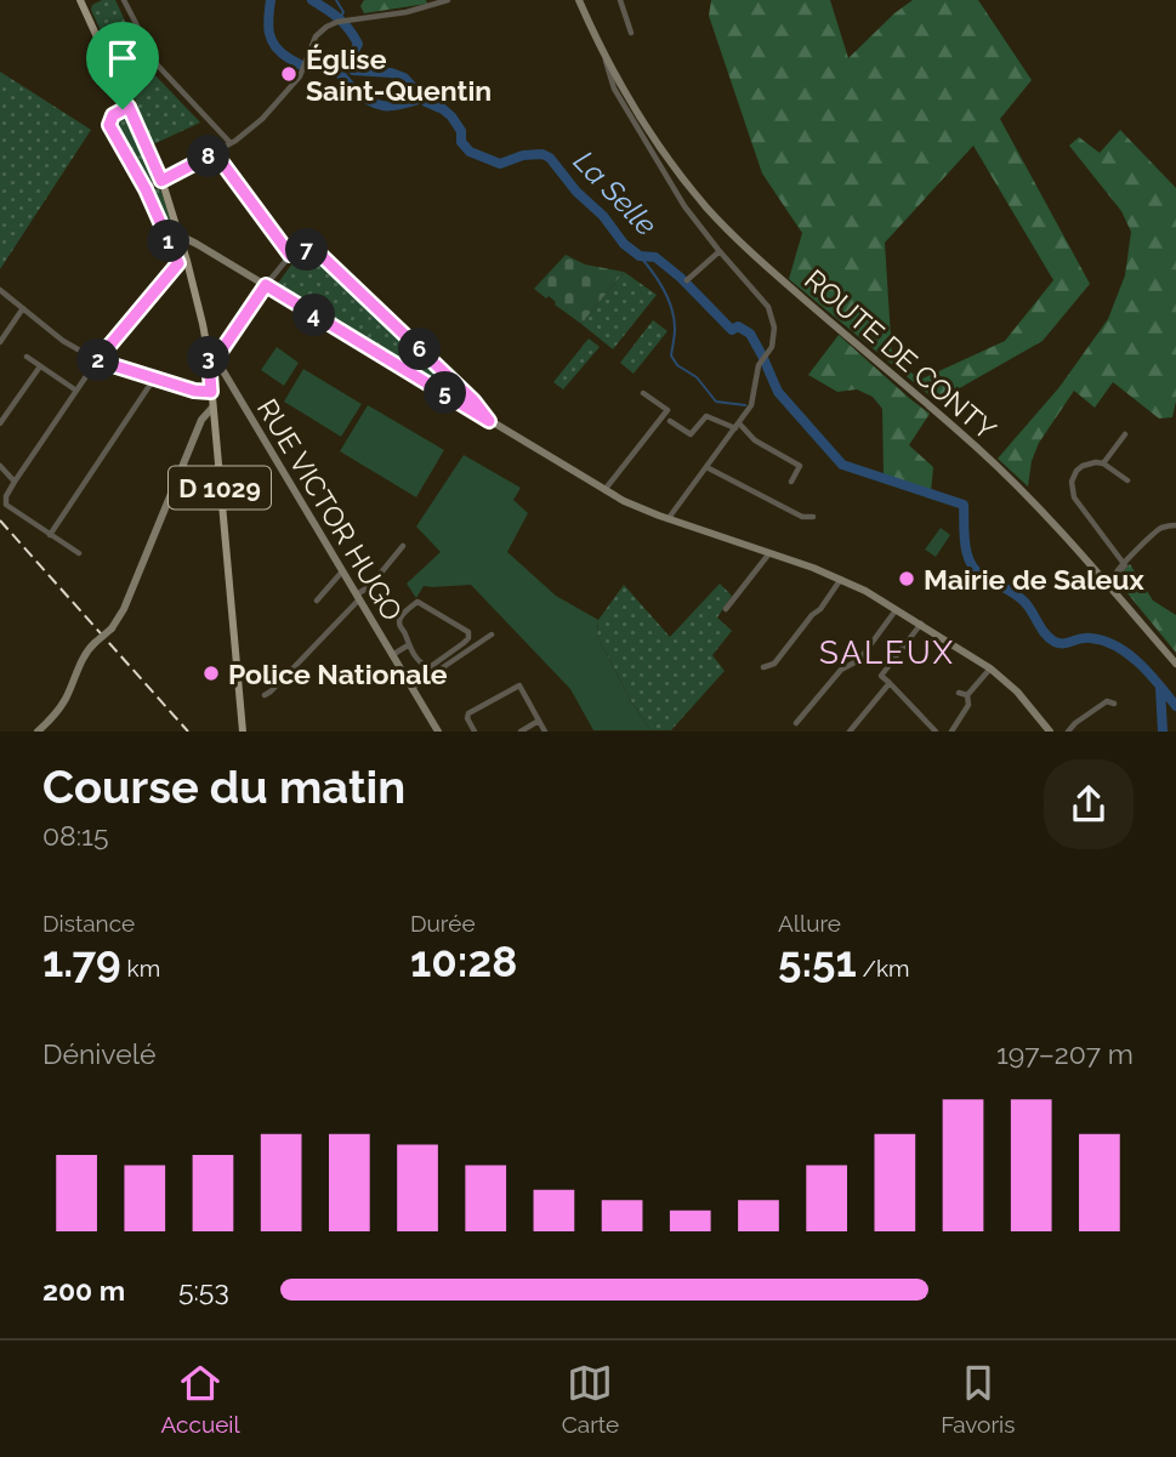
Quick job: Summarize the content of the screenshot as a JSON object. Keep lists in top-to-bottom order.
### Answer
{
  "streets": {
    "main road": ["D 1029"],
    "street": ["ROUTE DE CONTY", "RUE VICTOR HUGO"]
  },
  "crossings": [
    ["D 1029", "RUE VICTOR HUGO"]
  ],
  "districts": ["SALEUX"],
  "water": ["La Selle"],
  "places": ["Église Saint-Quentin", "Mairie de Saleux", "Police Nationale"],
  "page": {
    "pins": [
      "8",
      "1",
      "7",
      "4",
      "6",
      "3",
      "2",
      "5"
    ],
    "heading": ["Course du matin", "08:15"],
    "stats": [
      ["Distance", "1.79 km"],
      ["Durée", "10:28"],
      ["Allure", "5:51 /km"]
    ],
    "chart": ["Dénivelé", "197–207 m"],
    "list": [
      {
        "name": "200 m",
        "note": "5:53"
      }
    ],
    "tabs": ["Accueil", "Carte", "Favoris"]
  }
}
